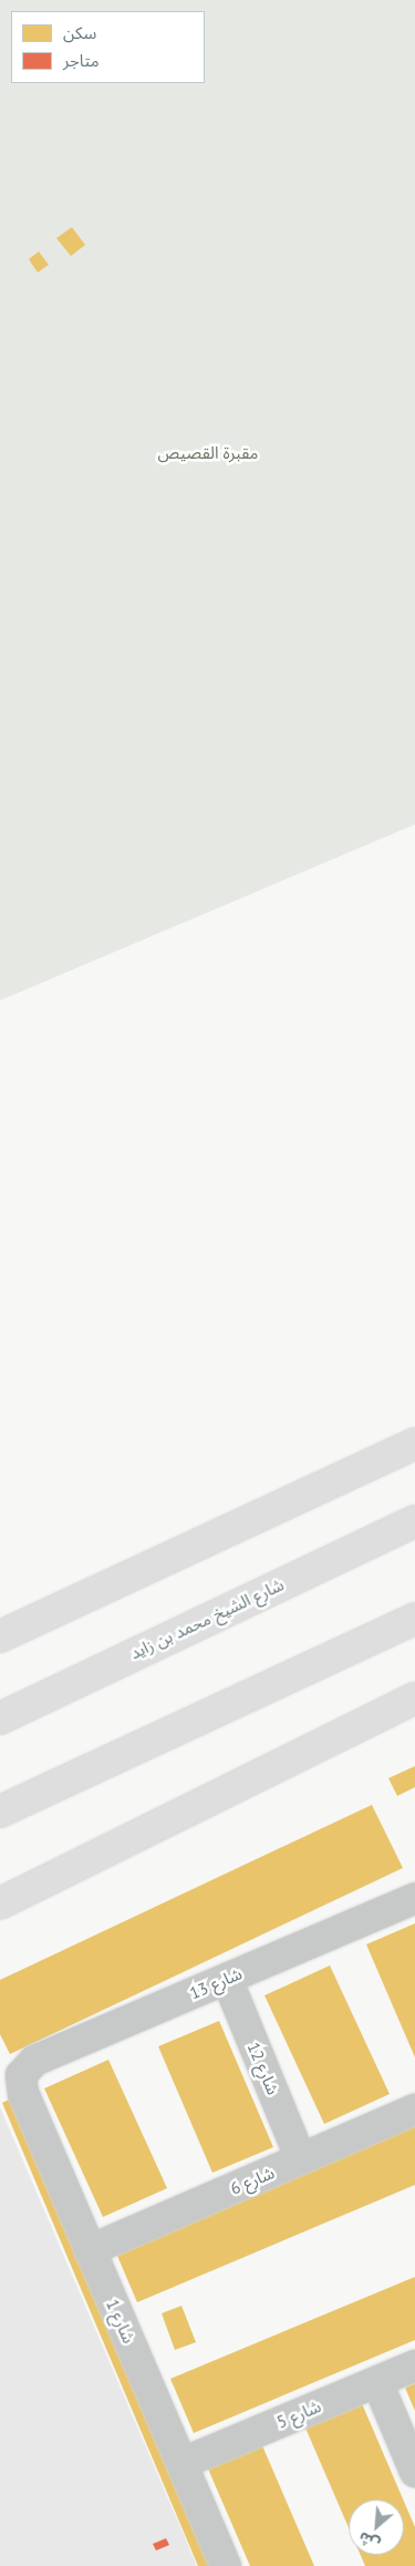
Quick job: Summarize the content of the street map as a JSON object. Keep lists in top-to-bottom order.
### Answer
{
  "streets": {
    "highway": ["شارع الشيخ محمد بن زايد"],
    "street": [
      "شارع 13",
      "شارع 12",
      "شارع 6",
      "شارع 1",
      "شارع 5"
    ]
  },
  "crossings": [
    ["شارع 13", "شارع 12"],
    ["شارع 13", "شارع 1"],
    ["شارع 12", "شارع 6"],
    ["شارع 6", "شارع 1"],
    ["شارع 1", "شارع 5"]
  ],
  "parks": ["مقبرة القصيص"],
  "legend": ["سكن", "متاجر"],
  "north": "bottom left"
}
